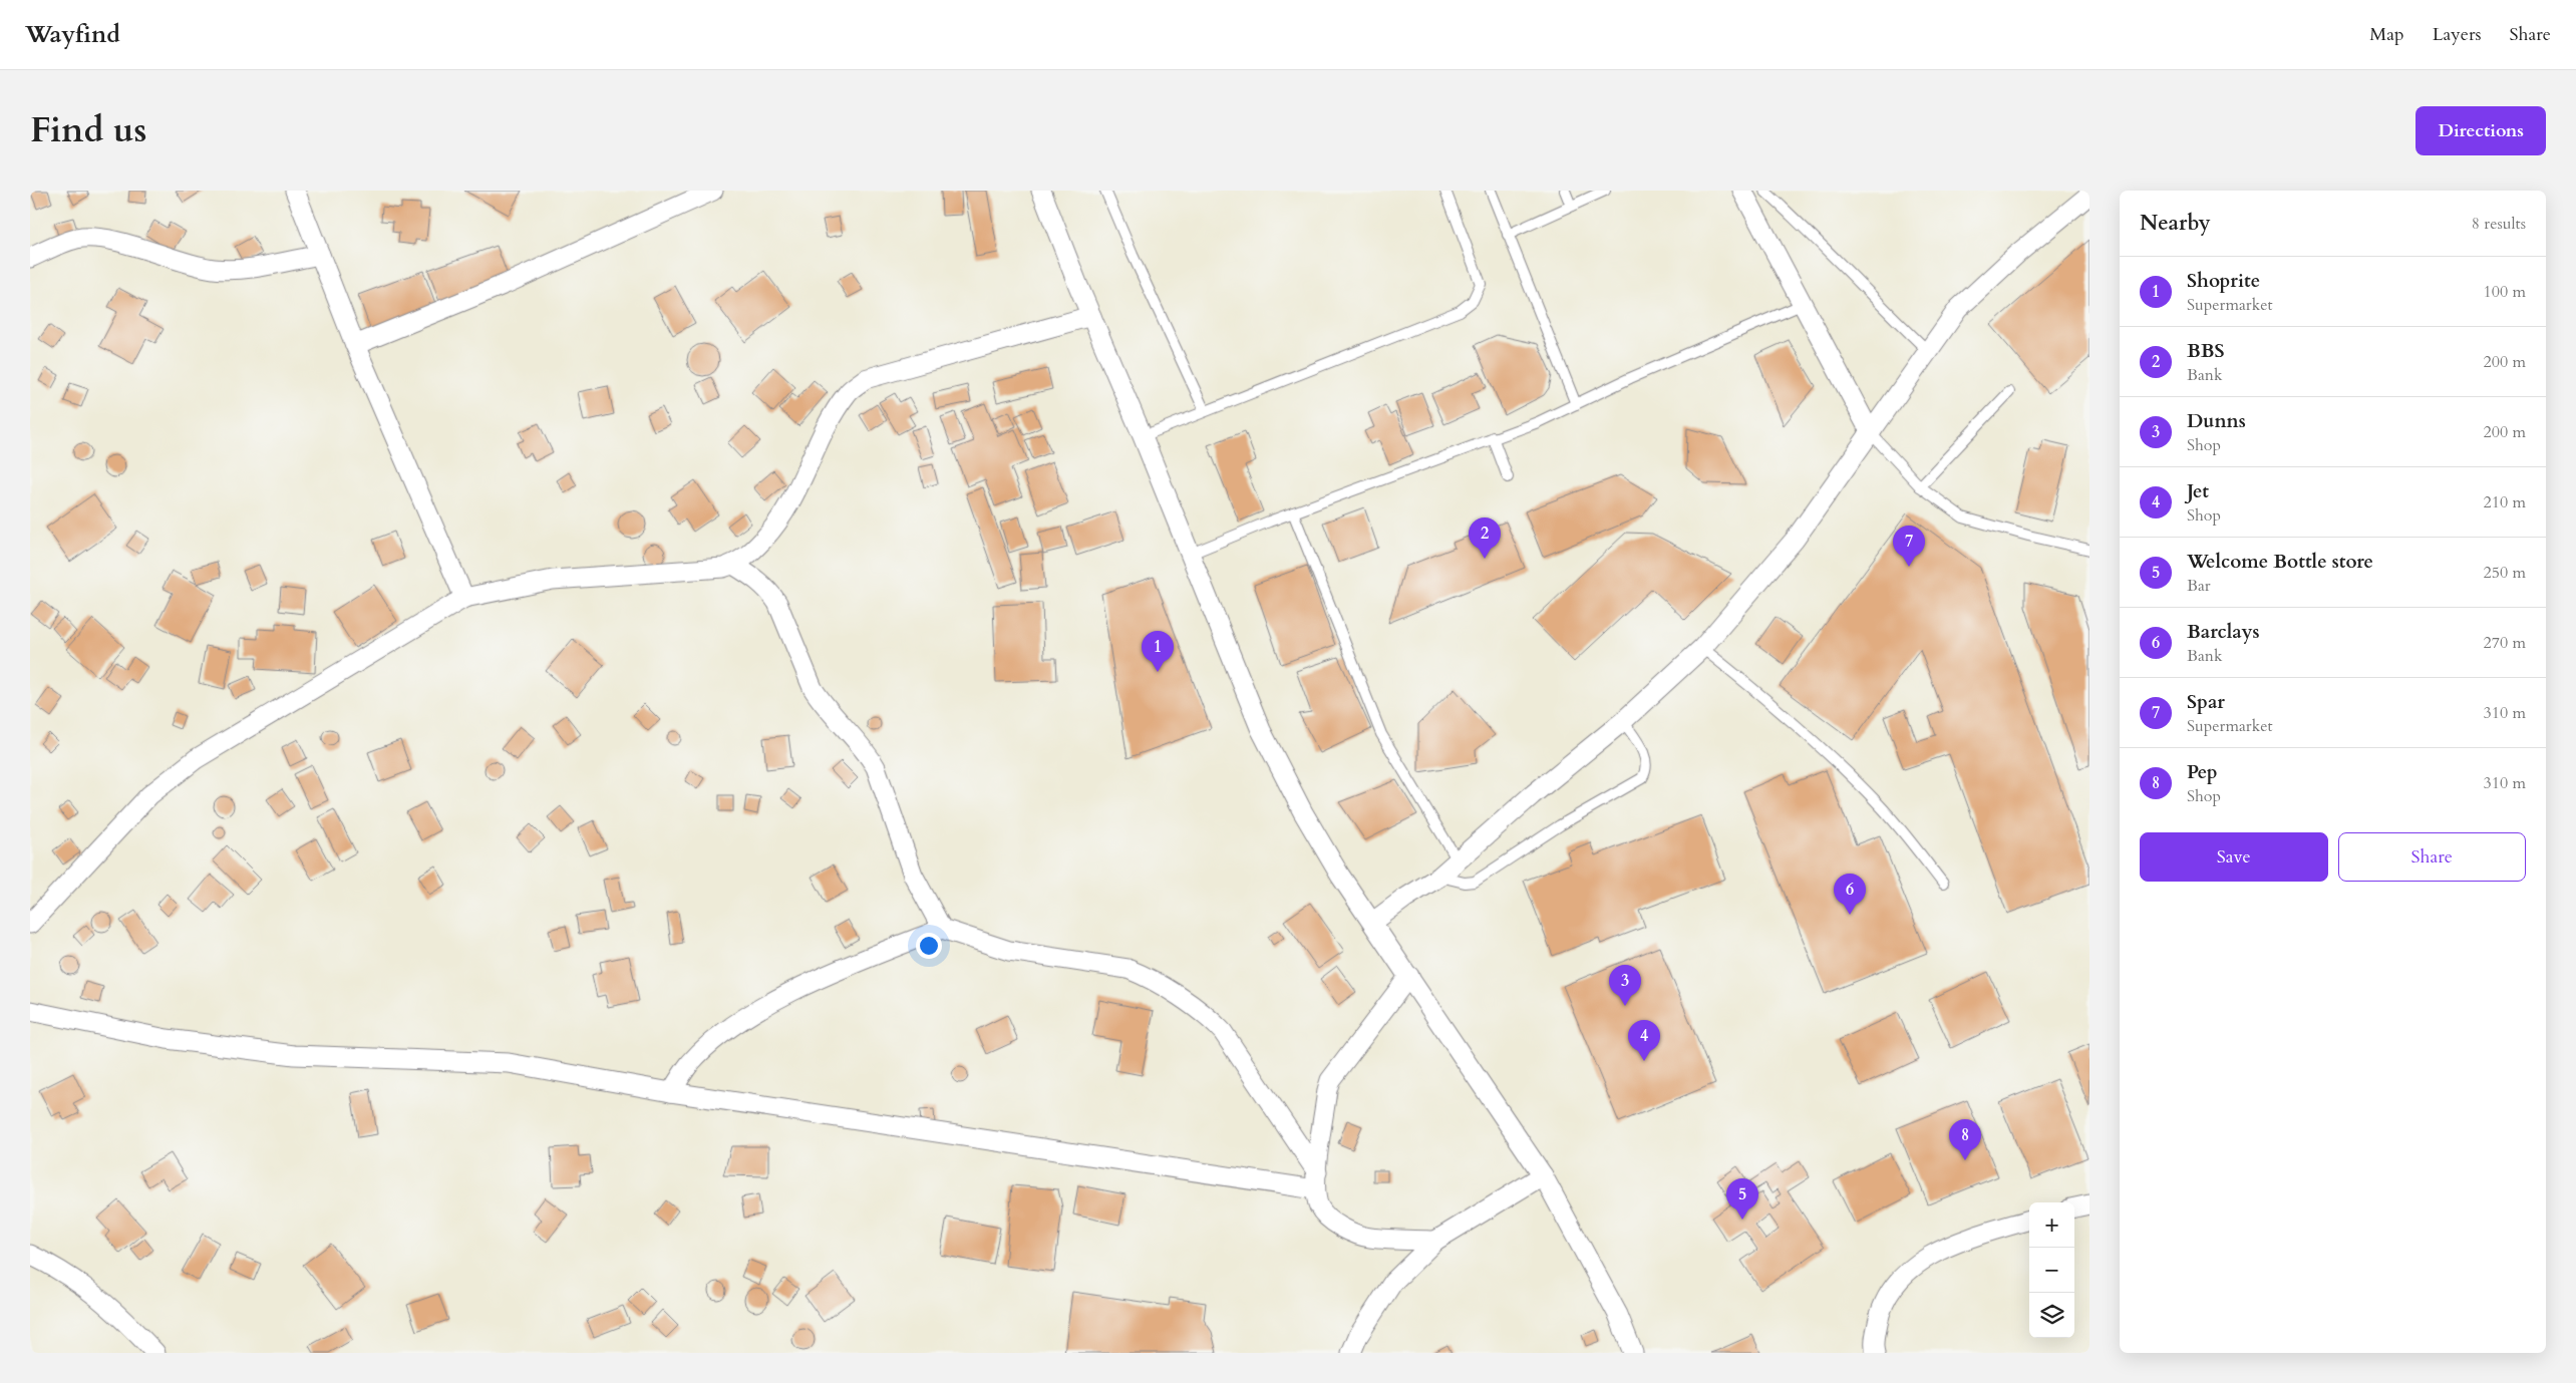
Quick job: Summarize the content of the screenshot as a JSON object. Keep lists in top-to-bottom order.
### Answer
{
  "page": {
    "header": "Wayfind",
    "nav": ["Map", "Layers", "Share"],
    "title": "Find us",
    "buttons": [
      "Directions",
      ["Save", "Share"]
    ],
    "heading": ["Nearby", "8 results"],
    "list": [
      {
        "mark": "1",
        "name": "Shoprite",
        "note": "Supermarket",
        "value": "100 m"
      },
      {
        "mark": "2",
        "name": "BBS",
        "note": "Bank",
        "value": "200 m"
      },
      {
        "mark": "3",
        "name": "Dunns",
        "note": "Shop",
        "value": "200 m"
      },
      {
        "mark": "4",
        "name": "Jet",
        "note": "Shop",
        "value": "210 m"
      },
      {
        "mark": "5",
        "name": "Welcome Bottle store",
        "note": "Bar",
        "value": "250 m"
      },
      {
        "mark": "6",
        "name": "Barclays",
        "note": "Bank",
        "value": "270 m"
      },
      {
        "mark": "7",
        "name": "Spar",
        "note": "Supermarket",
        "value": "310 m"
      },
      {
        "mark": "8",
        "name": "Pep",
        "note": "Shop",
        "value": "310 m"
      }
    ],
    "pins": [
      "2",
      "7",
      "1",
      "6",
      "3",
      "4",
      "8",
      "5"
    ],
    "map_buttons": ["+", "−"]
  }
}
